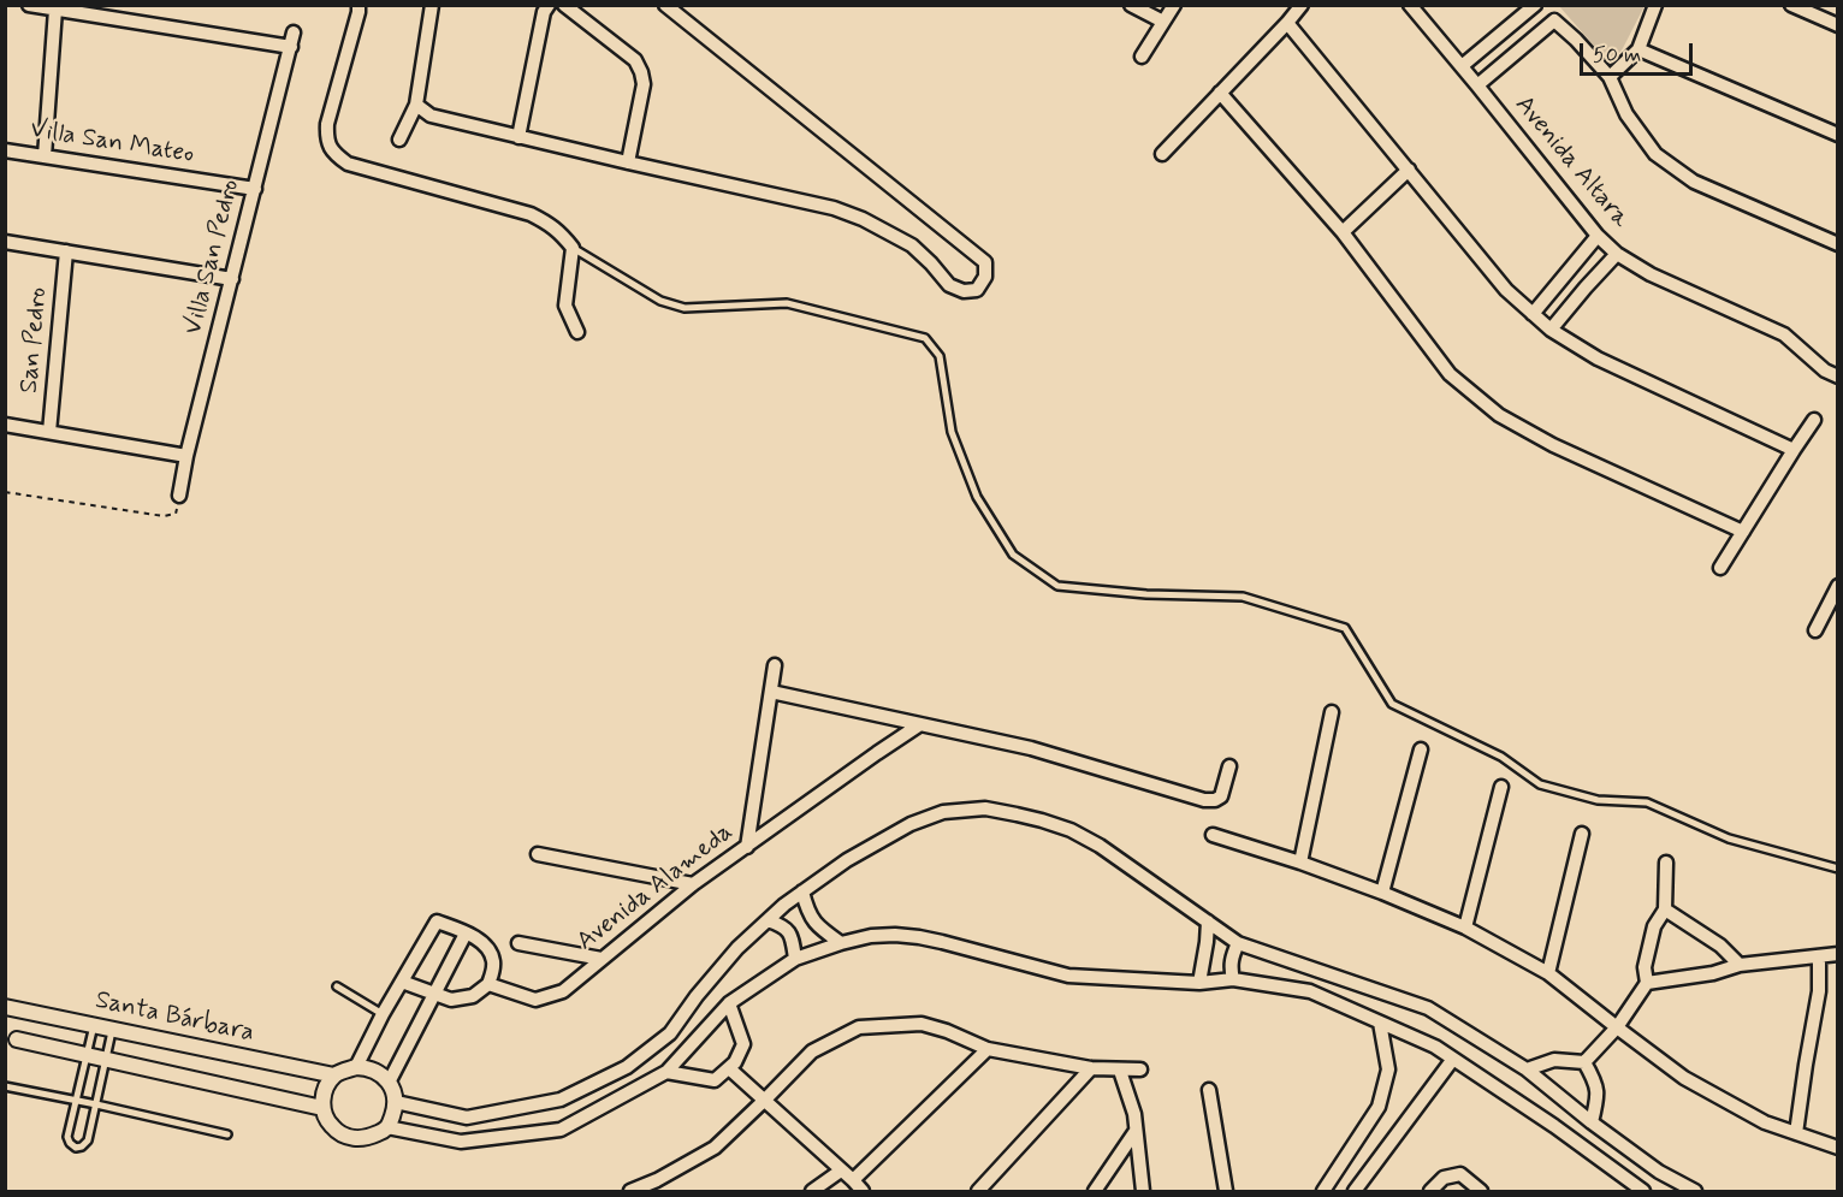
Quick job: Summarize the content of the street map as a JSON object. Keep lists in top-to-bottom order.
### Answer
{
  "streets": {
    "street": [
      "Villa San Mateo",
      "Avenida Altara",
      "Villa San Pedro",
      "San Pedro",
      "Avenida Alameda",
      "Santa Bárbara"
    ]
  },
  "crossings": [
    ["Villa San Mateo", "Villa San Pedro"]
  ],
  "scale_bar": "50 m"
}
